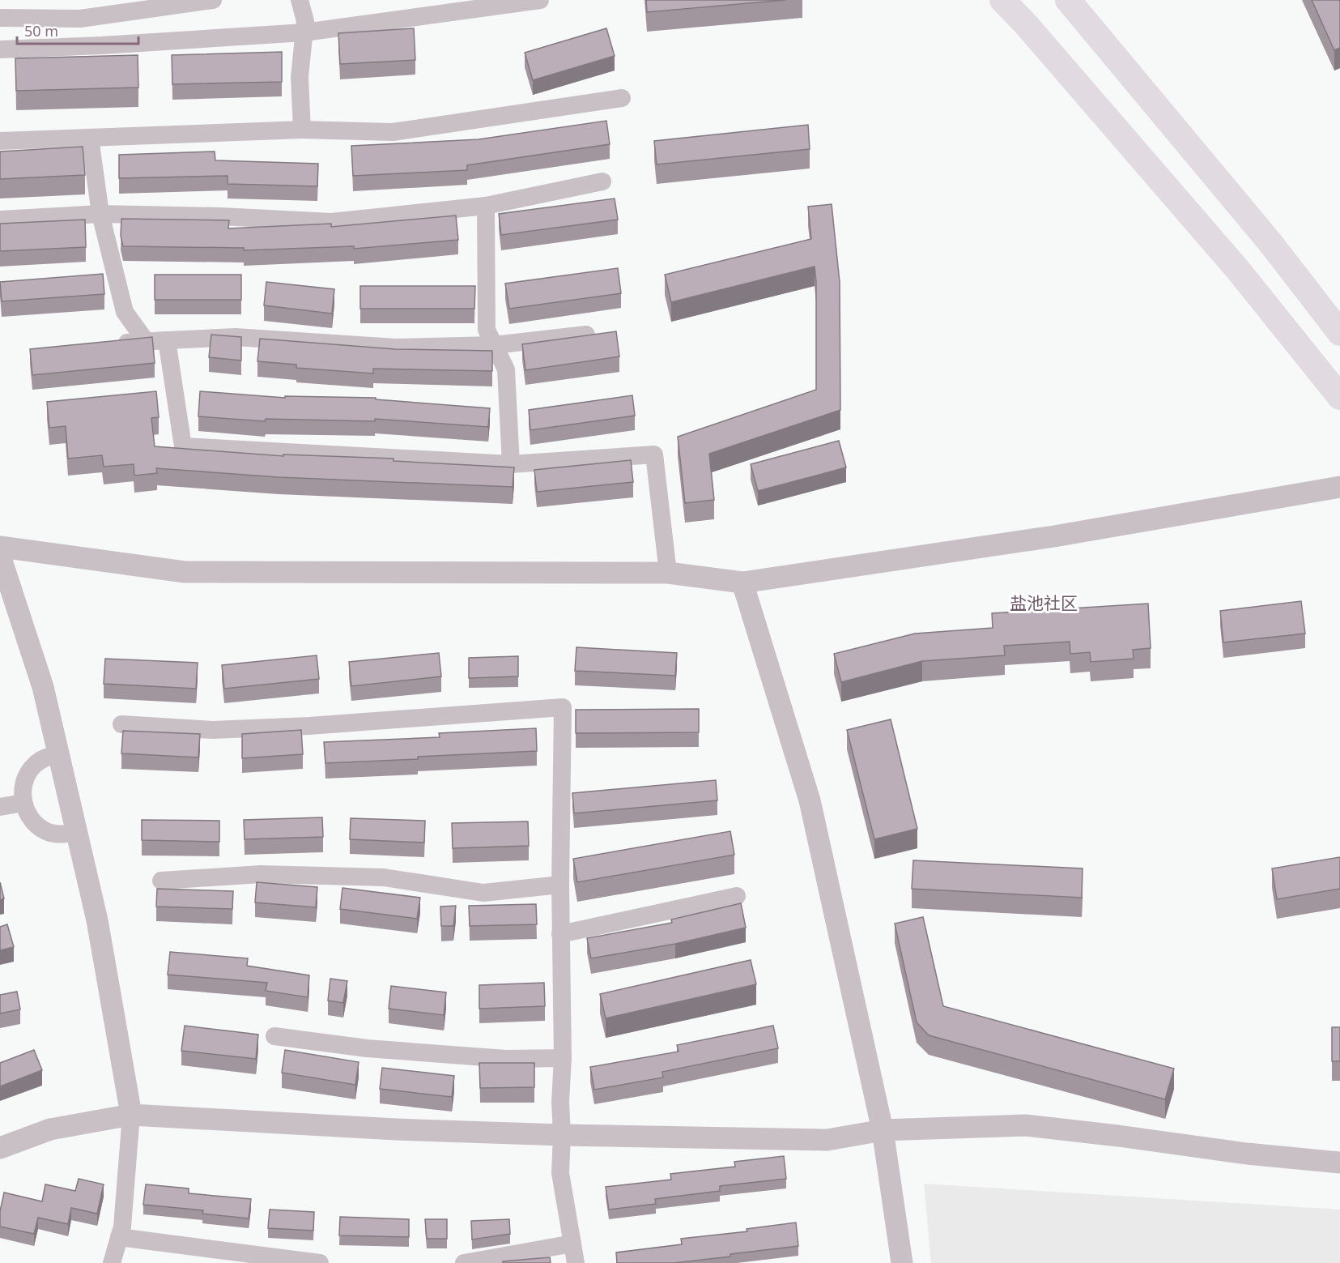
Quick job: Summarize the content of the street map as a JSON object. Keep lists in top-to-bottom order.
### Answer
{
  "districts": ["盐池社区"],
  "scale_bar": "50 m"
}
